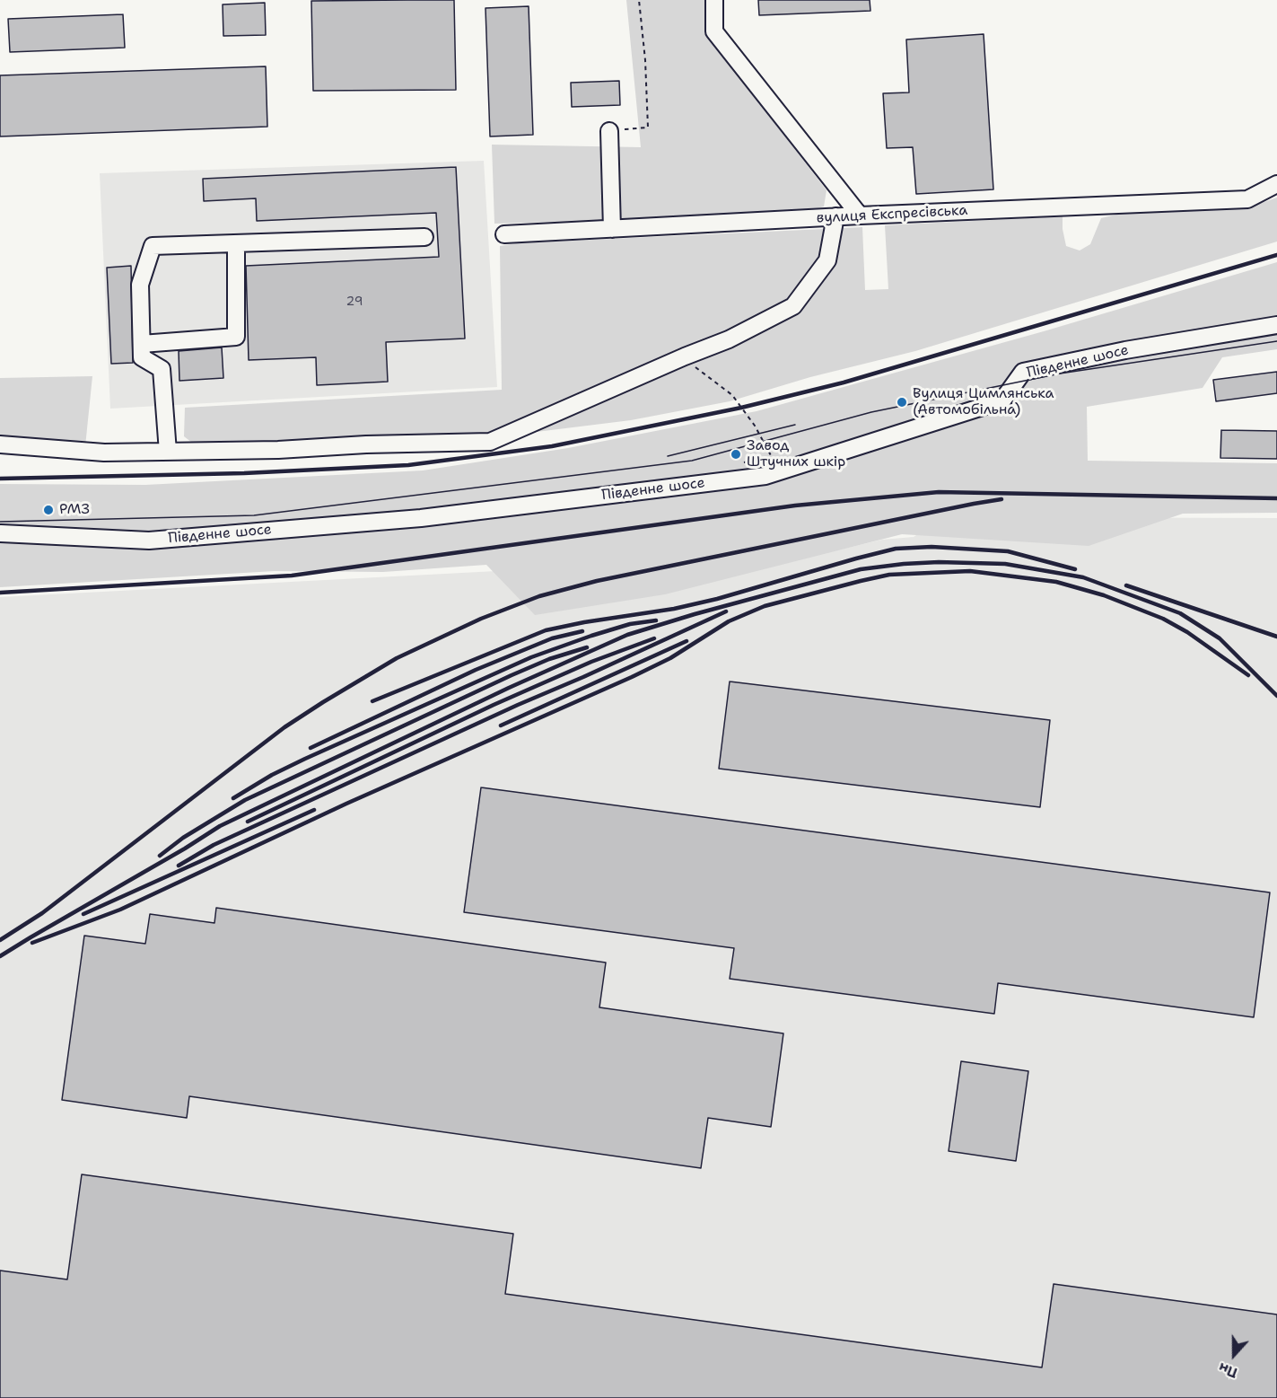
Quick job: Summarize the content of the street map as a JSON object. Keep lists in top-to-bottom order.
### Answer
{
  "streets": {
    "street": ["вулиця Експресівська", "Південне шосе"]
  },
  "places": ["Вулиця Цимлянська (Автомобільна)", "Завод Штучних шкір", "РМЗ"],
  "house_numbers": ["29"],
  "north": "bottom"
}
